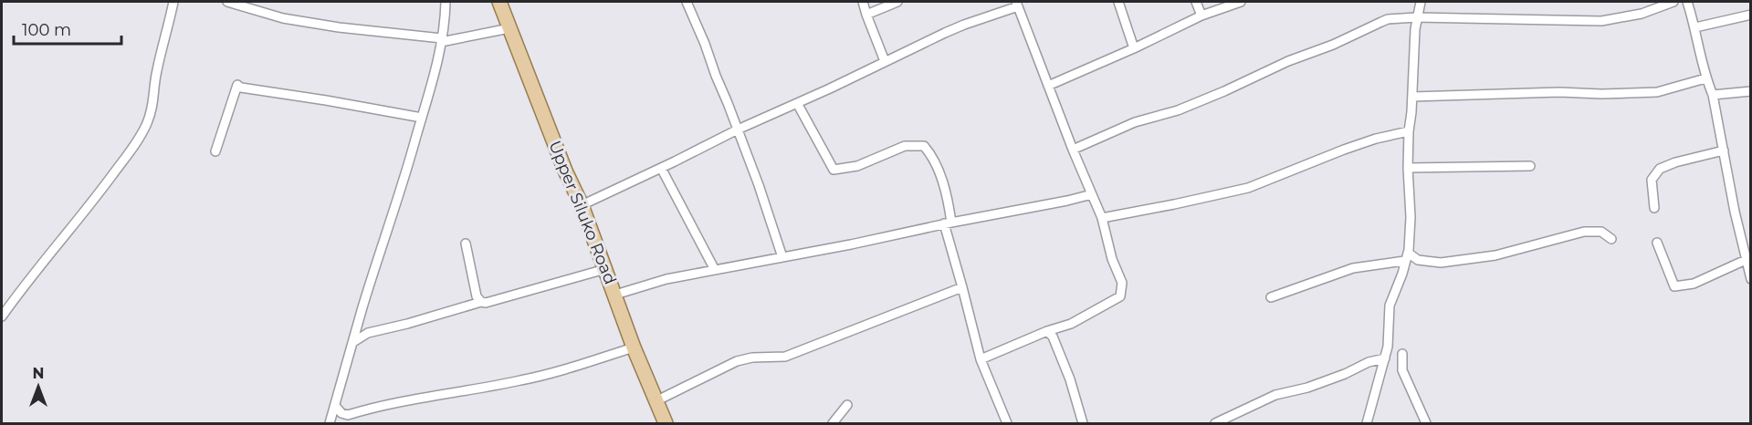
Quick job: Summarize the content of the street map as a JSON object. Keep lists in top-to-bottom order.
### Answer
{
  "streets": {
    "main road": ["Upper Siluko Road"]
  },
  "scale_bar": "100 m",
  "north": "top"
}
